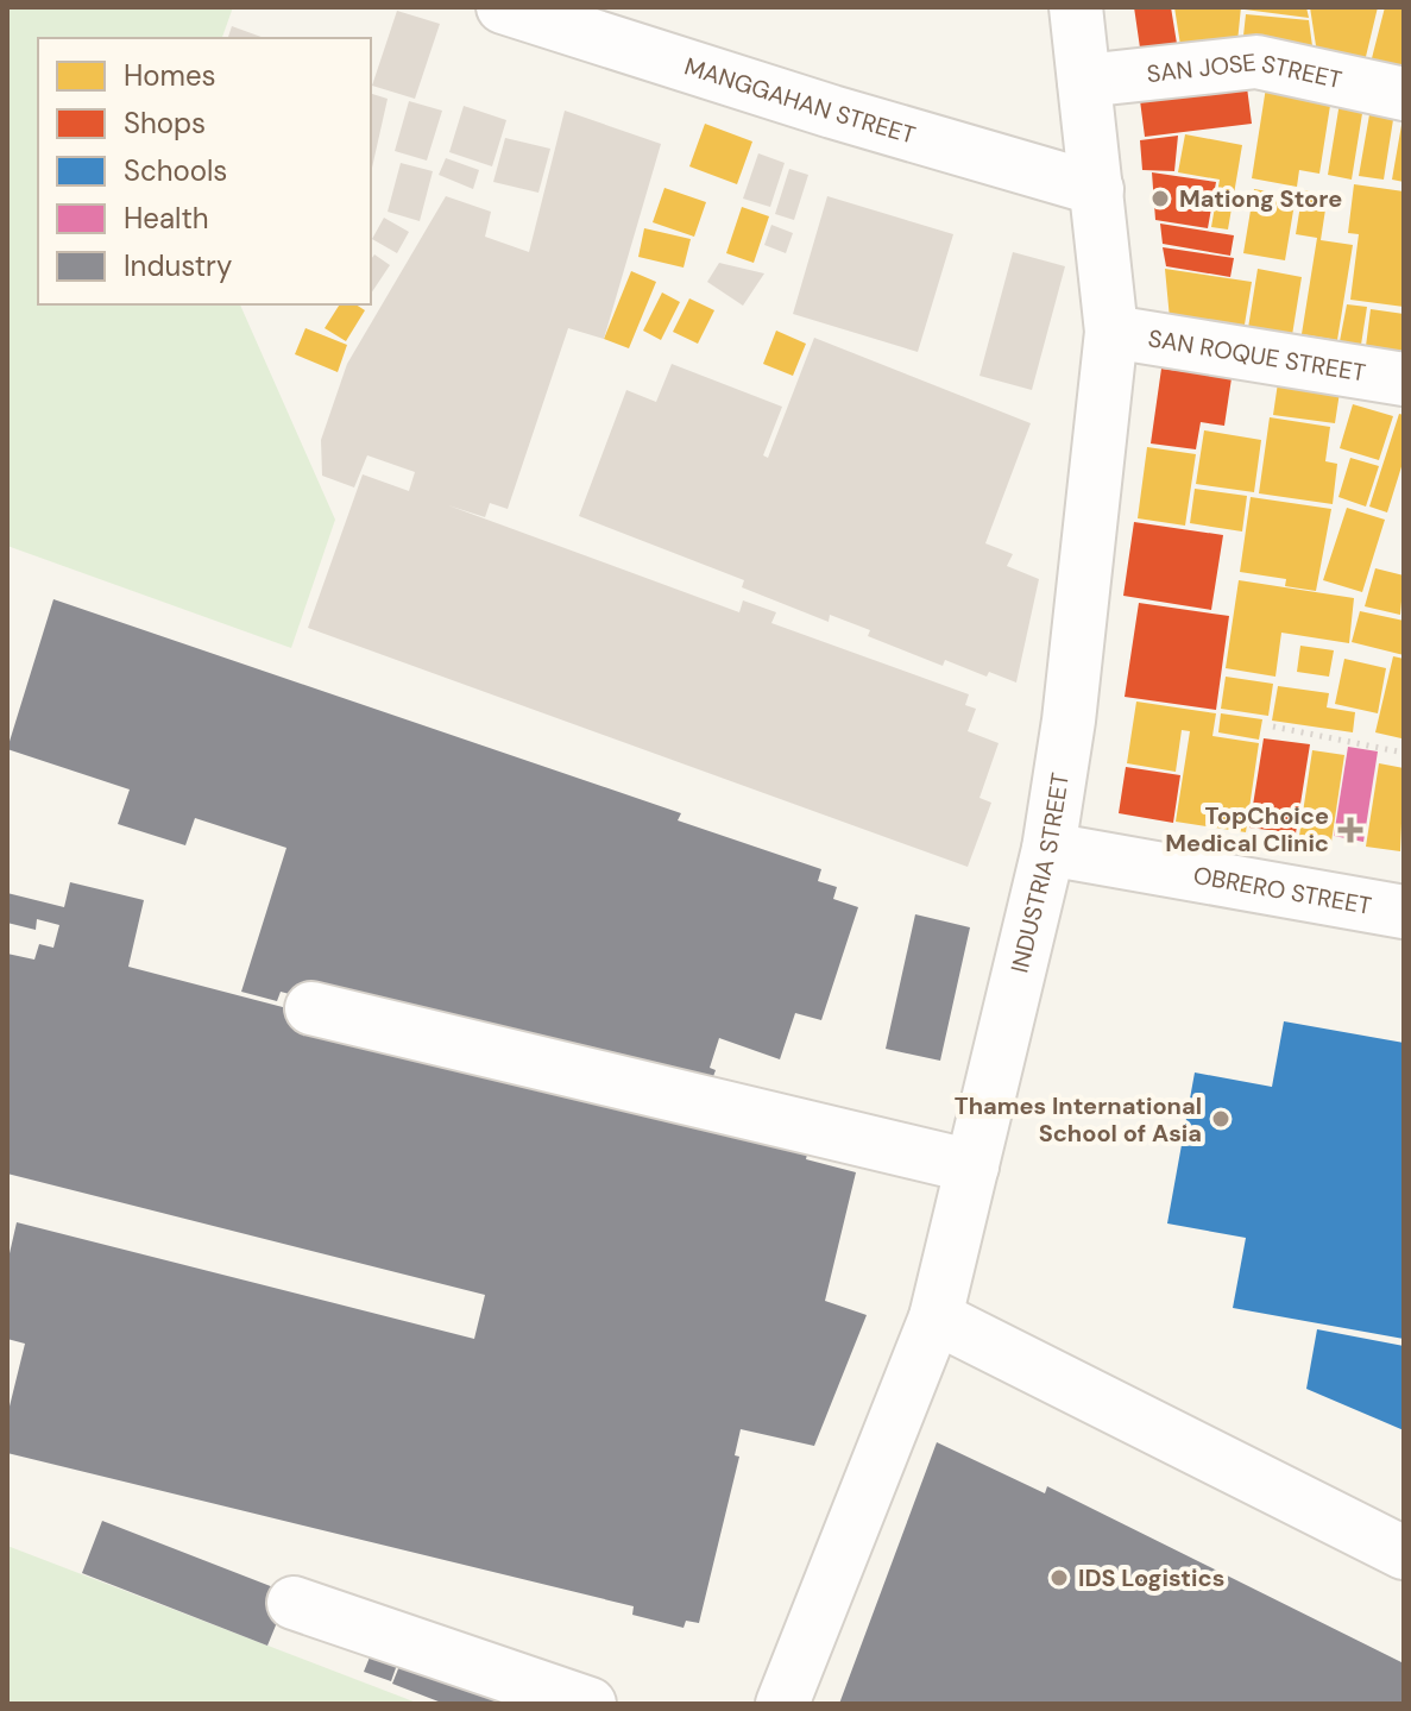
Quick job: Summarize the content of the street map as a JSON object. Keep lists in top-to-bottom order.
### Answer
{
  "streets": {
    "street": [
      "SAN JOSE STREET",
      "MANGGAHAN STREET",
      "SAN ROQUE STREET",
      "INDUSTRIA STREET",
      "OBRERO STREET"
    ]
  },
  "crossings": [
    ["SAN JOSE STREET", "INDUSTRIA STREET"],
    ["MANGGAHAN STREET", "INDUSTRIA STREET"],
    ["SAN ROQUE STREET", "INDUSTRIA STREET"],
    ["INDUSTRIA STREET", "OBRERO STREET"]
  ],
  "places": {
    "other": ["Mationg Store", "Thames International School of Asia", "IDS Logistics"],
    "health": ["TopChoice Medical Clinic"]
  },
  "legend": [
    "Homes",
    "Shops",
    "Schools",
    "Health",
    "Industry"
  ]
}
